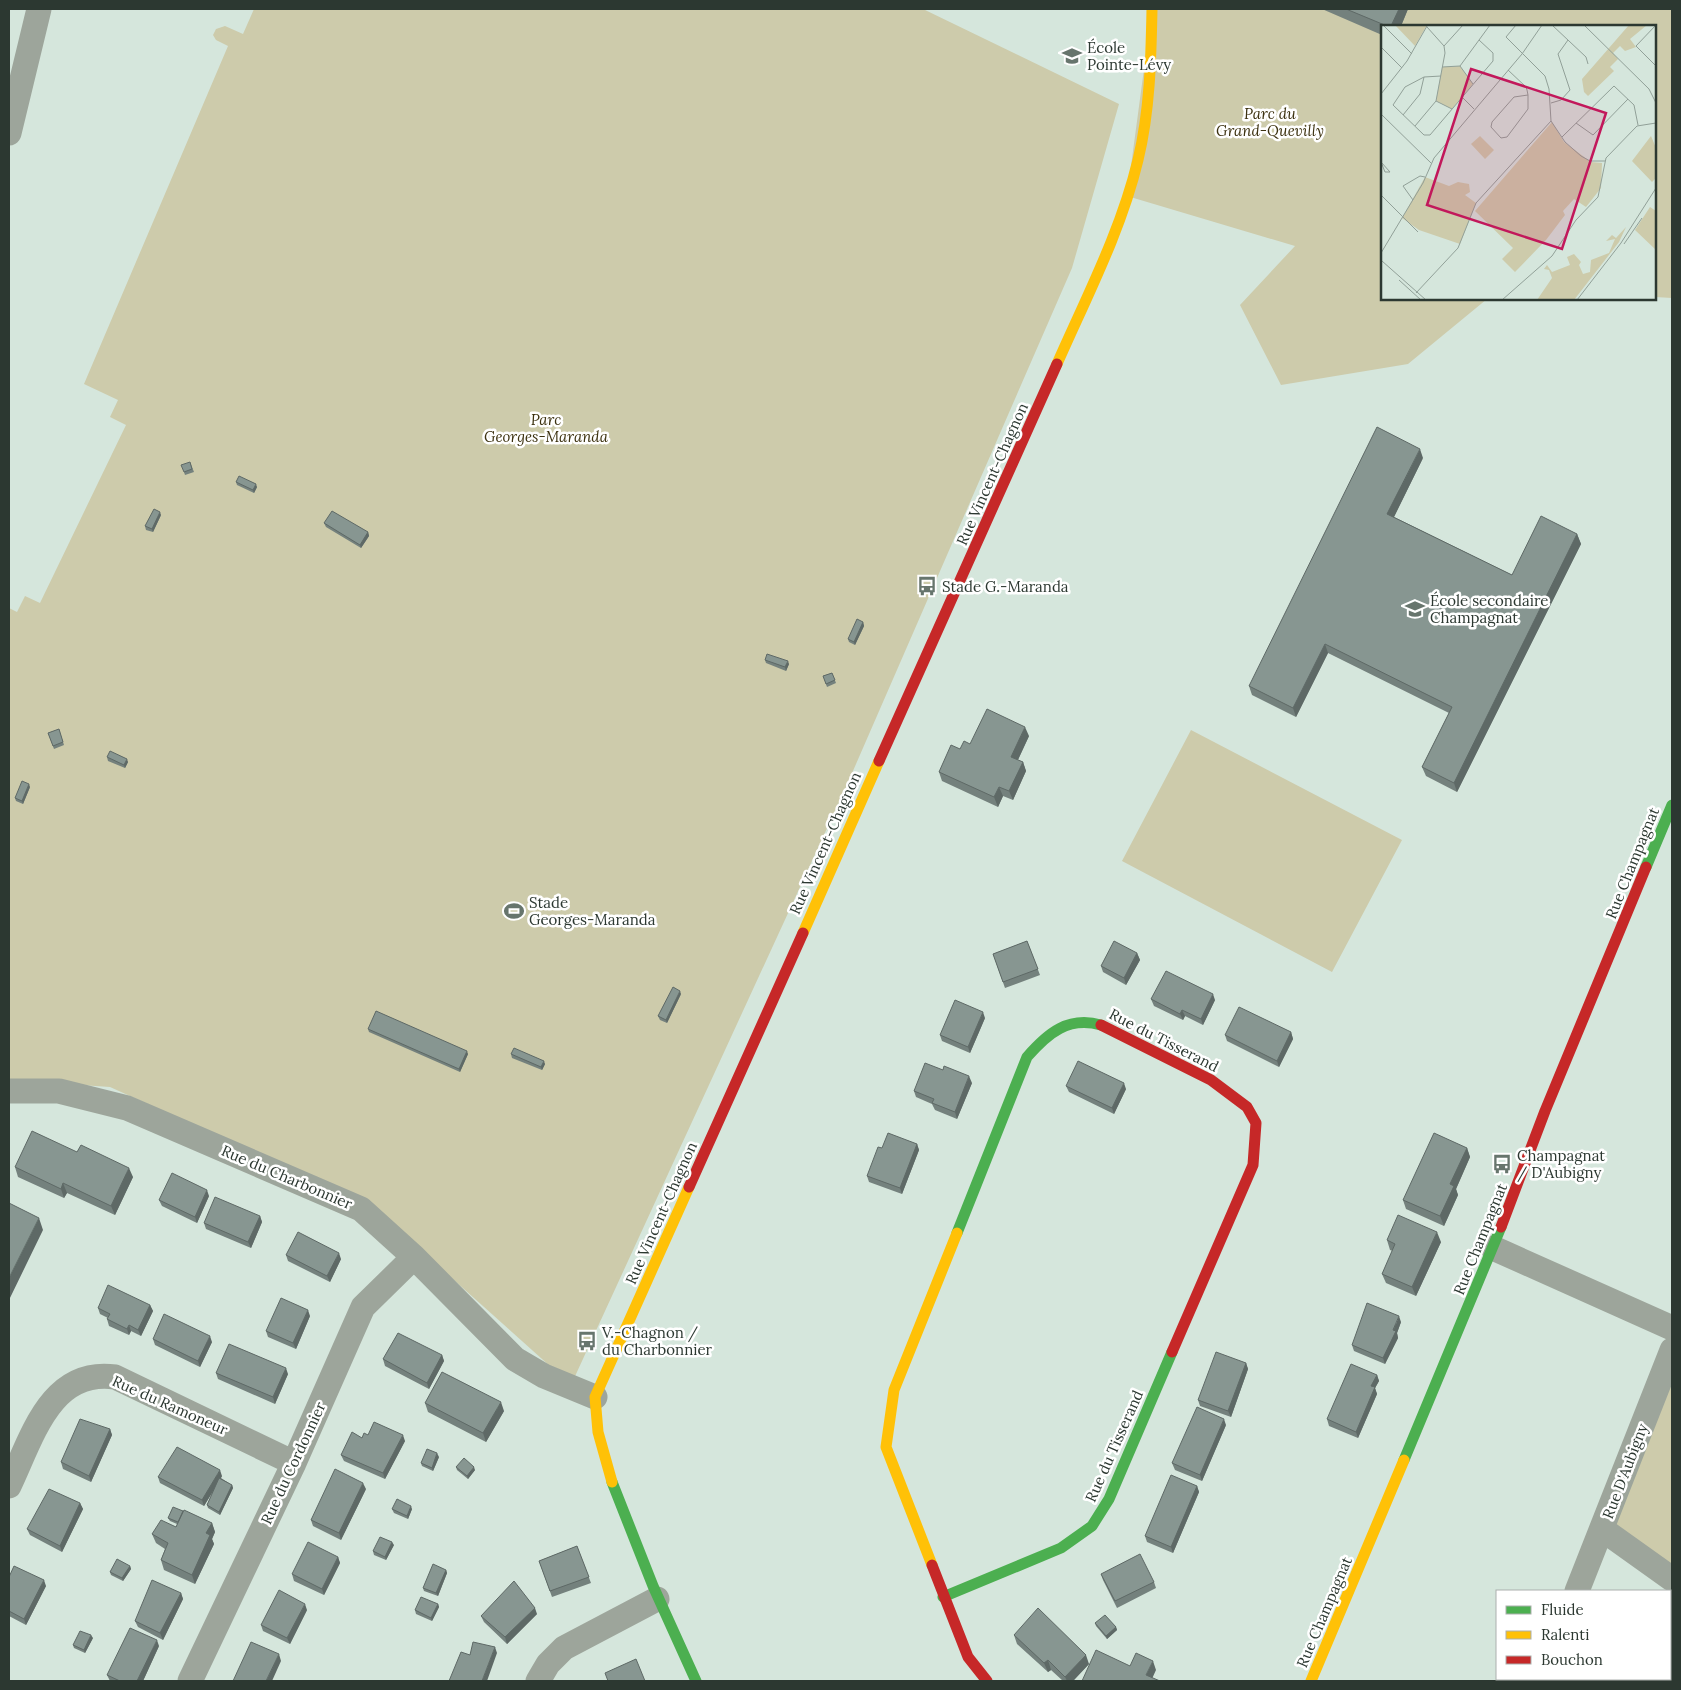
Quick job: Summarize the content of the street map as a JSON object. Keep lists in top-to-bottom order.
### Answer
{
  "streets": {
    "street": [
      "Rue Vincent-Chagnon",
      "Rue Champagnat",
      "Rue du Tisserand",
      "Rue du Charbonnier",
      "Rue du Ramoneur",
      "Rue du Cordonnier",
      "Rue D'Aubigny"
    ]
  },
  "crossings": [
    ["Rue Vincent-Chagnon", "Rue du Charbonnier"],
    ["Rue du Charbonnier", "Rue du Cordonnier"],
    ["Rue du Ramoneur", "Rue du Cordonnier"]
  ],
  "parks": ["Parc du Grand-Quevilly", "Parc Georges-Maranda"],
  "places": {
    "school or university": ["École Pointe-Lévy", "École secondaire Champagnat"],
    "bus stop": ["Stade G.-Maranda", "Champagnat / D'Aubigny", "V.-Chagnon / du Charbonnier"],
    "sports": ["Stade Georges-Maranda"]
  },
  "legend": ["Fluide", "Ralenti", "Bouchon"]
}
